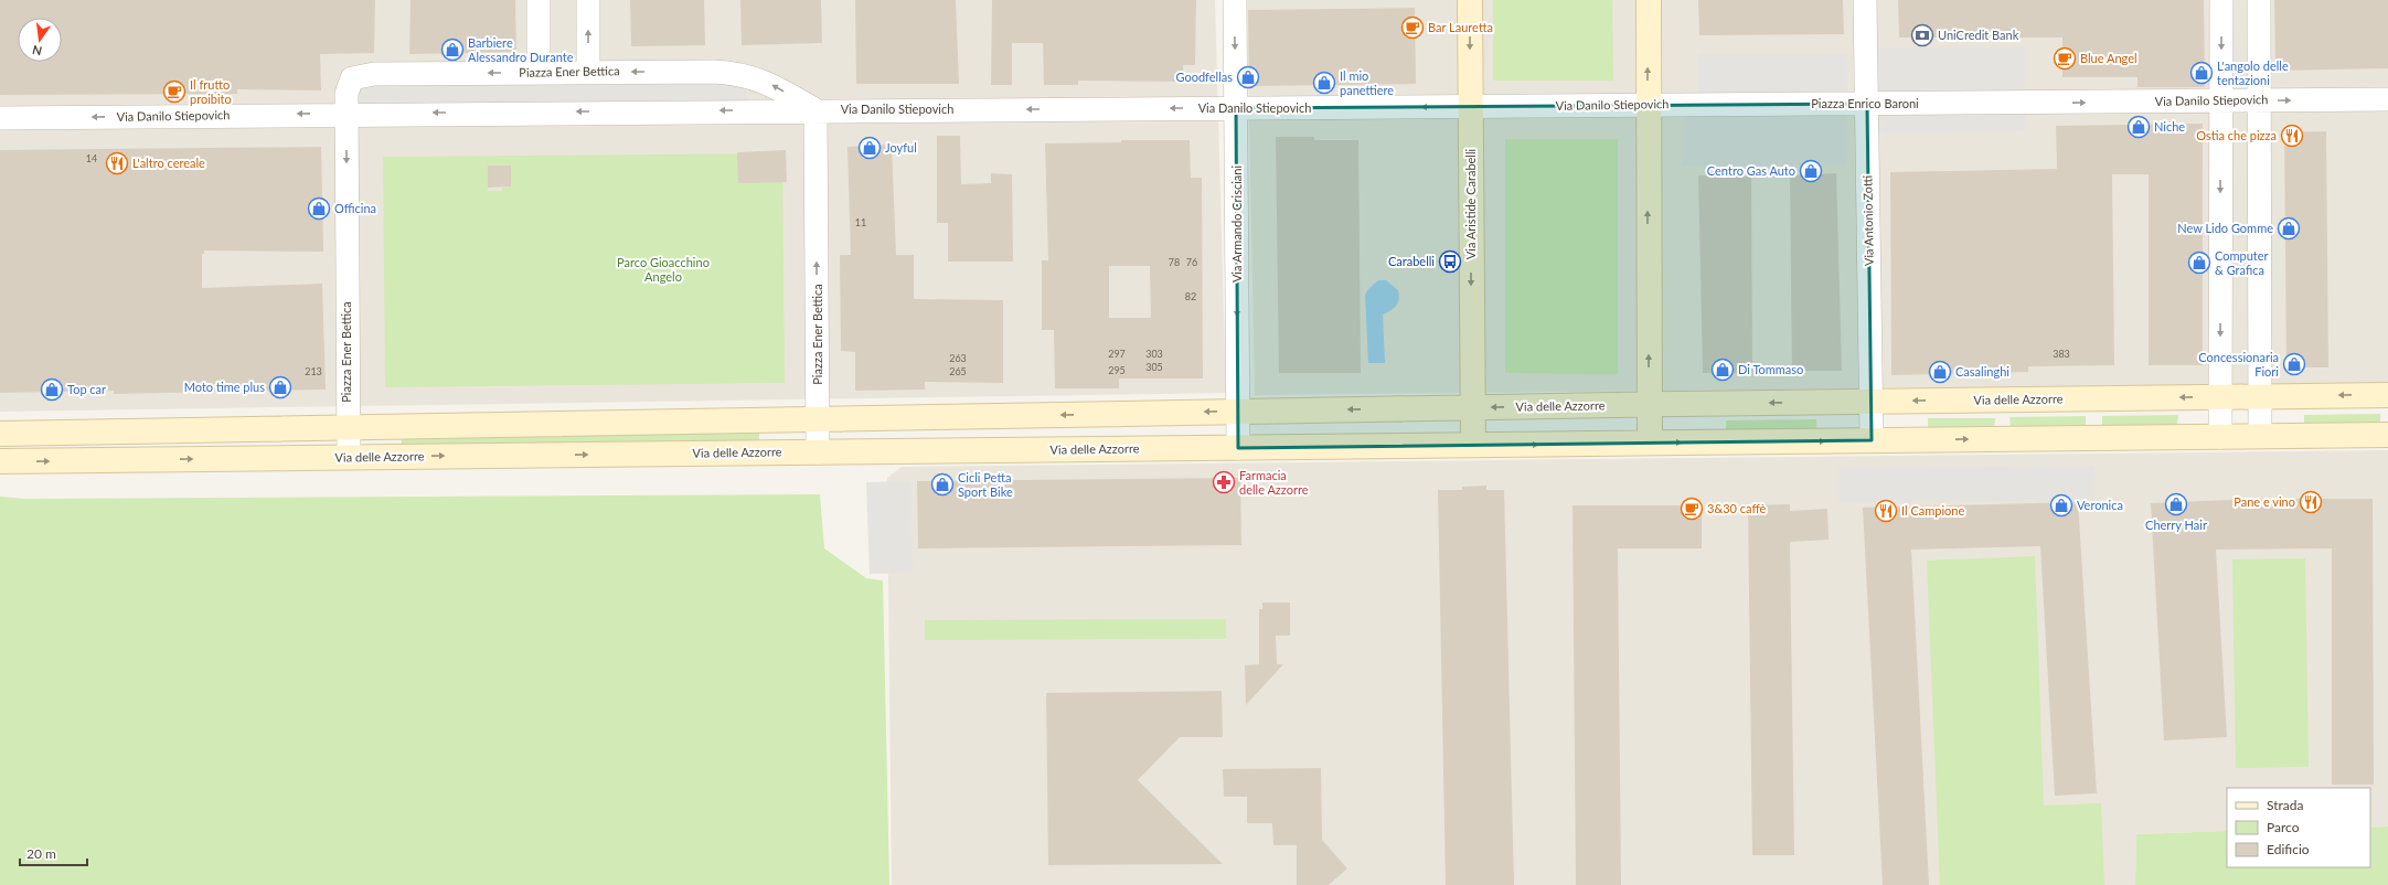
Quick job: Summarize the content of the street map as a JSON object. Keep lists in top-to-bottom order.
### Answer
{
  "streets": {
    "street": [
      "Piazza Ener Bettica",
      "Via Danilo Stiepovich",
      "Piazza Enrico Baroni",
      "Via Aristide Carabelli",
      "Via Antonio Zotti",
      "Via Armando Crisciani",
      "Via delle Azzorre"
    ]
  },
  "crossings": [
    ["Piazza Ener Bettica", "Via Danilo Stiepovich"],
    ["Piazza Ener Bettica", "Via delle Azzorre"],
    ["Via Danilo Stiepovich", "Piazza Enrico Baroni"],
    ["Via Danilo Stiepovich", "Via Aristide Carabelli"],
    ["Via Danilo Stiepovich", "Via Armando Crisciani"],
    ["Piazza Enrico Baroni", "Via Antonio Zotti"],
    ["Via Aristide Carabelli", "Via delle Azzorre"],
    ["Via Antonio Zotti", "Via delle Azzorre"],
    ["Via Armando Crisciani", "Via delle Azzorre"]
  ],
  "one_way": ["Via Armando Crisciani"],
  "parks": ["Parco Gioacchino Angelo"],
  "places": {
    "cafe": [
      "Bar Lauretta",
      "Blue Angel",
      "Il frutto proibito",
      "3&30 caffè"
    ],
    "bank": ["UniCredit Bank"],
    "shop": [
      "Barbiere Alessandro Durante",
      "L'angolo delle tentazioni",
      "Goodfellas",
      "Il mio panettiere",
      "Niche",
      "Joyful",
      "Centro Gas Auto",
      "Officina",
      "New Lido Gomme",
      "Computer & Grafica",
      "Concessionaria Fiori",
      "Di Tommaso",
      "Casalinghi",
      "Moto time plus",
      "Top car",
      "Cicli Petta Sport Bike",
      "Cherry Hair",
      "Veronica"
    ],
    "restaurant": [
      "Ostia che pizza",
      "L'altro cereale",
      "Pane e vino",
      "Il Campione"
    ],
    "bus stop": ["Carabelli"],
    "pharmacy": ["Farmacia delle Azzorre"]
  },
  "house_numbers": [
    "14",
    "11",
    "78",
    "76",
    "82",
    "297",
    "303",
    "383",
    "263",
    "305",
    "295",
    "213",
    "265"
  ],
  "legend": ["Strada", "Parco", "Edificio"],
  "scale_bar": "20 m",
  "north": "bottom"
}
